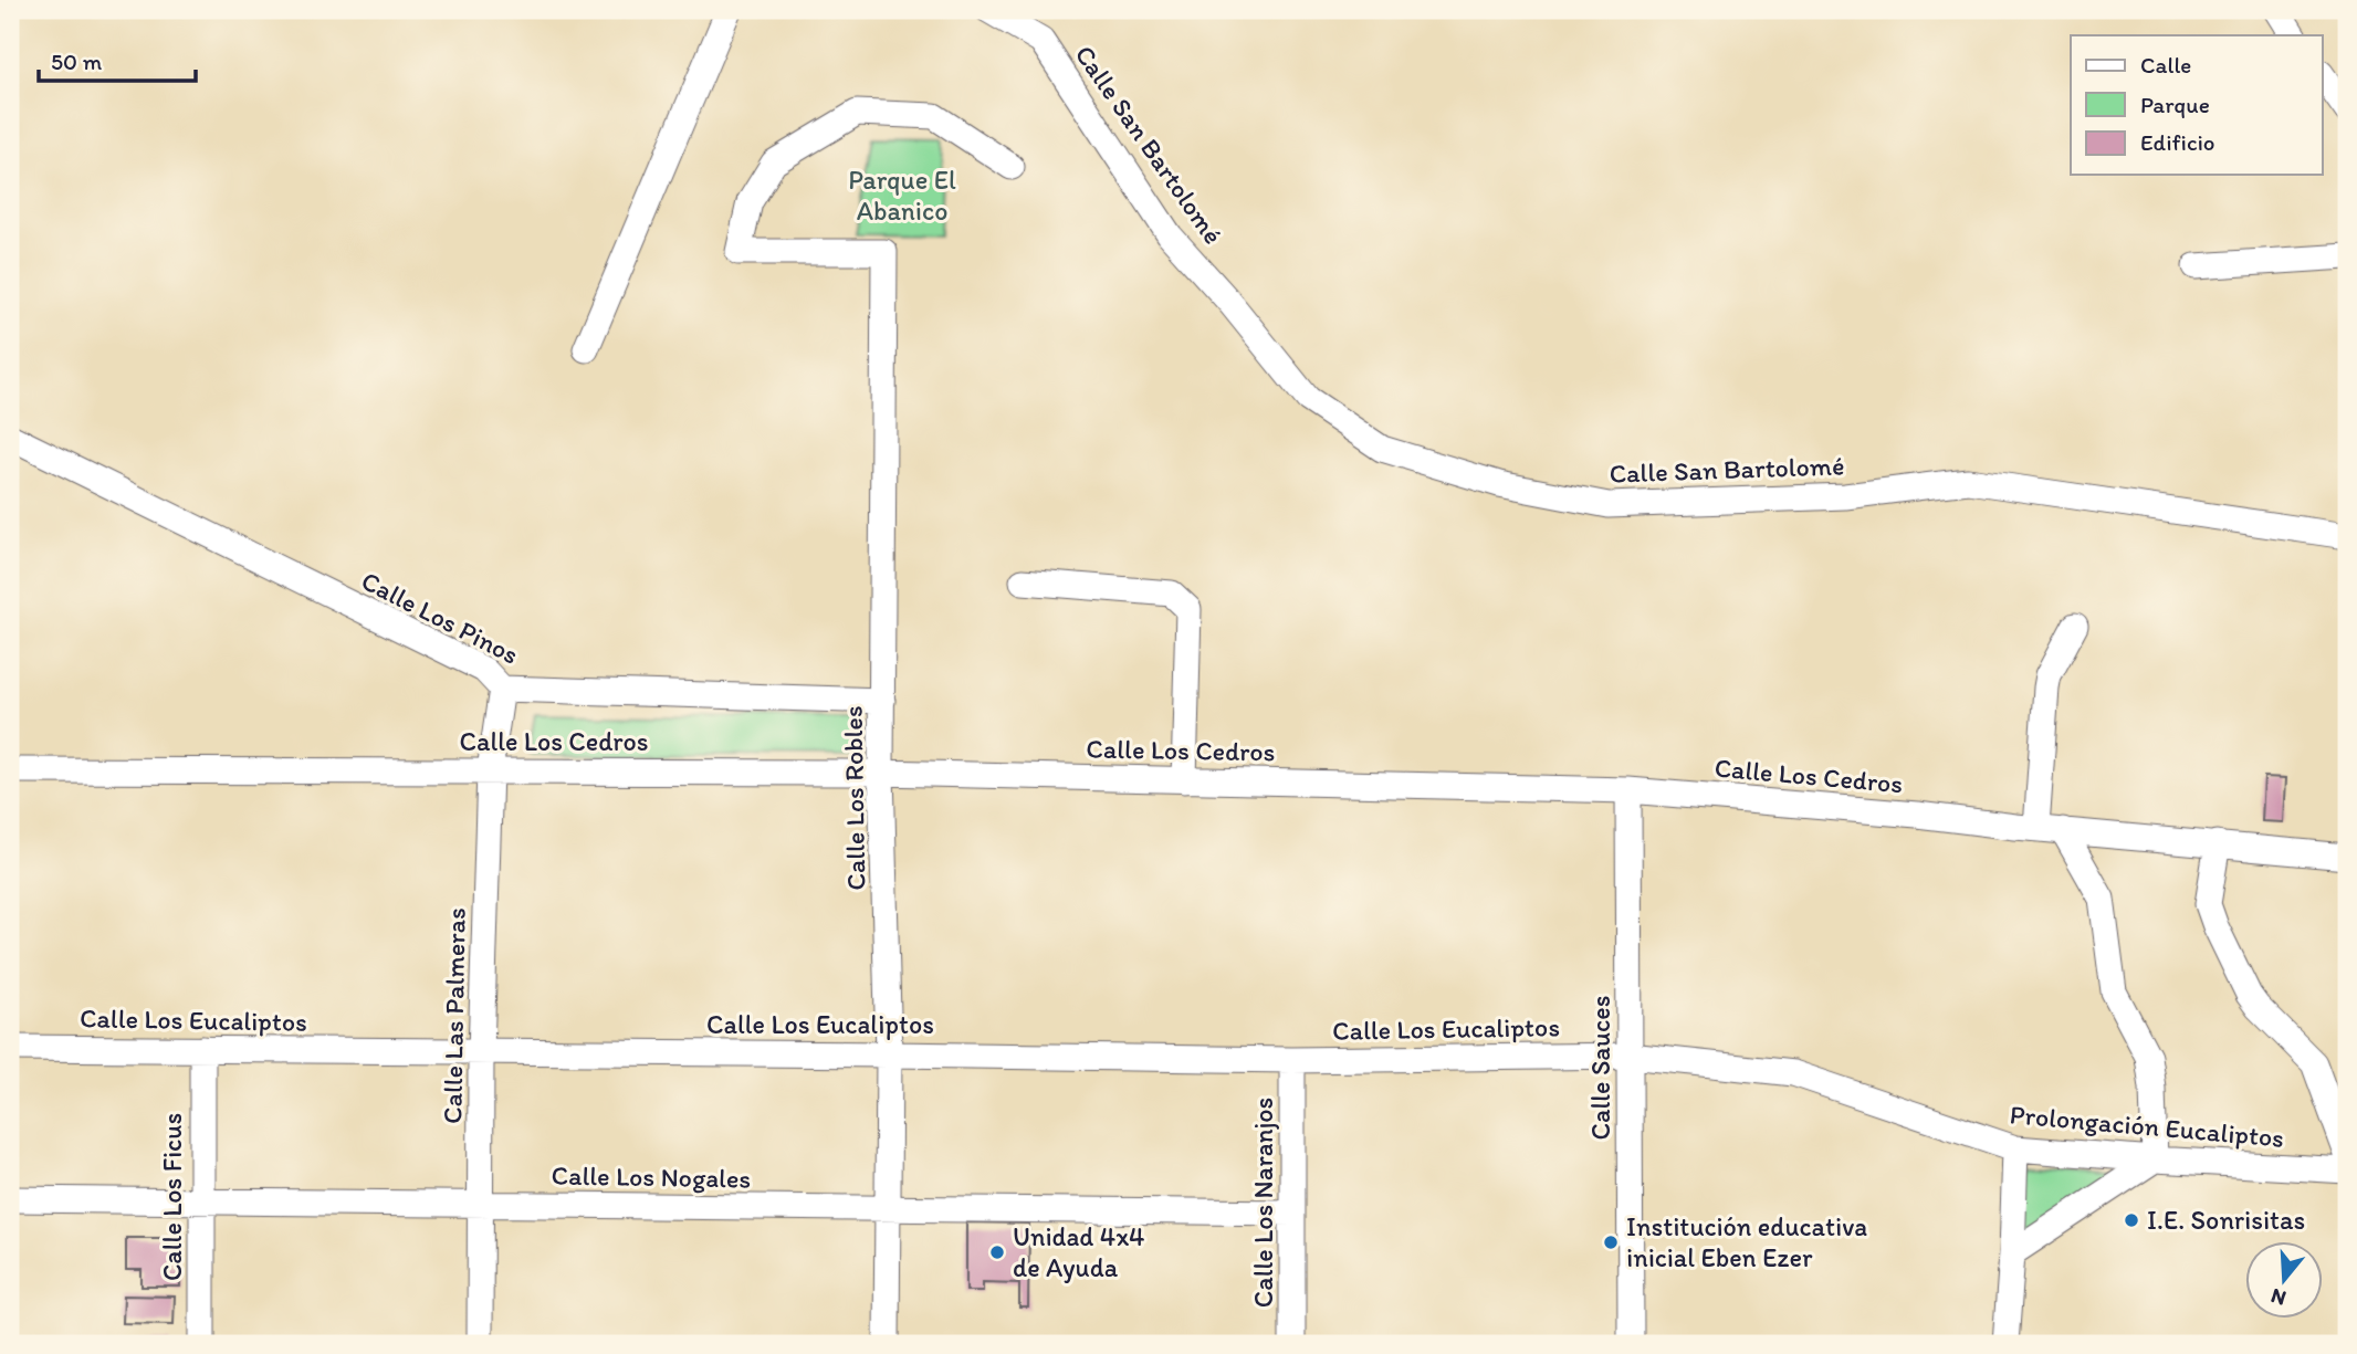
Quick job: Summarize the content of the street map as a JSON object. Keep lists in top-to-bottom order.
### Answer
{
  "streets": {
    "street": [
      "Calle San Bartolomé",
      "Calle Los Pinos",
      "Calle Los Cedros",
      "Calle Los Robles",
      "Calle Las Palmeras",
      "Calle Los Eucaliptos",
      "Calle Sauces",
      "Prolongación Eucaliptos",
      "Calle Los Nogales",
      "Calle Los Ficus",
      "Calle Los Naranjos"
    ]
  },
  "crossings": [
    ["Calle Los Pinos", "Calle Los Robles"],
    ["Calle Los Pinos", "Calle Las Palmeras"],
    ["Calle Los Cedros", "Calle Los Robles"],
    ["Calle Los Cedros", "Calle Las Palmeras"],
    ["Calle Los Cedros", "Calle Sauces"],
    ["Calle Los Robles", "Calle Los Eucaliptos"],
    ["Calle Los Robles", "Calle Los Nogales"],
    ["Calle Las Palmeras", "Calle Los Eucaliptos"],
    ["Calle Las Palmeras", "Calle Los Nogales"],
    ["Calle Los Eucaliptos", "Calle Sauces"],
    ["Calle Los Eucaliptos", "Prolongación Eucaliptos"],
    ["Calle Los Eucaliptos", "Calle Los Ficus"],
    ["Calle Los Eucaliptos", "Calle Los Naranjos"],
    ["Calle Sauces", "Prolongación Eucaliptos"],
    ["Calle Los Nogales", "Calle Los Ficus"],
    ["Calle Los Nogales", "Calle Los Naranjos"]
  ],
  "parks": ["Parque El Abanico"],
  "places": ["I.E. Sonrisitas", "Institución educativa inicial Eben Ezer", "Unidad 4x4 de Ayuda"],
  "legend": ["Calle", "Parque", "Edificio"],
  "scale_bar": "50 m",
  "north": "bottom"
}
